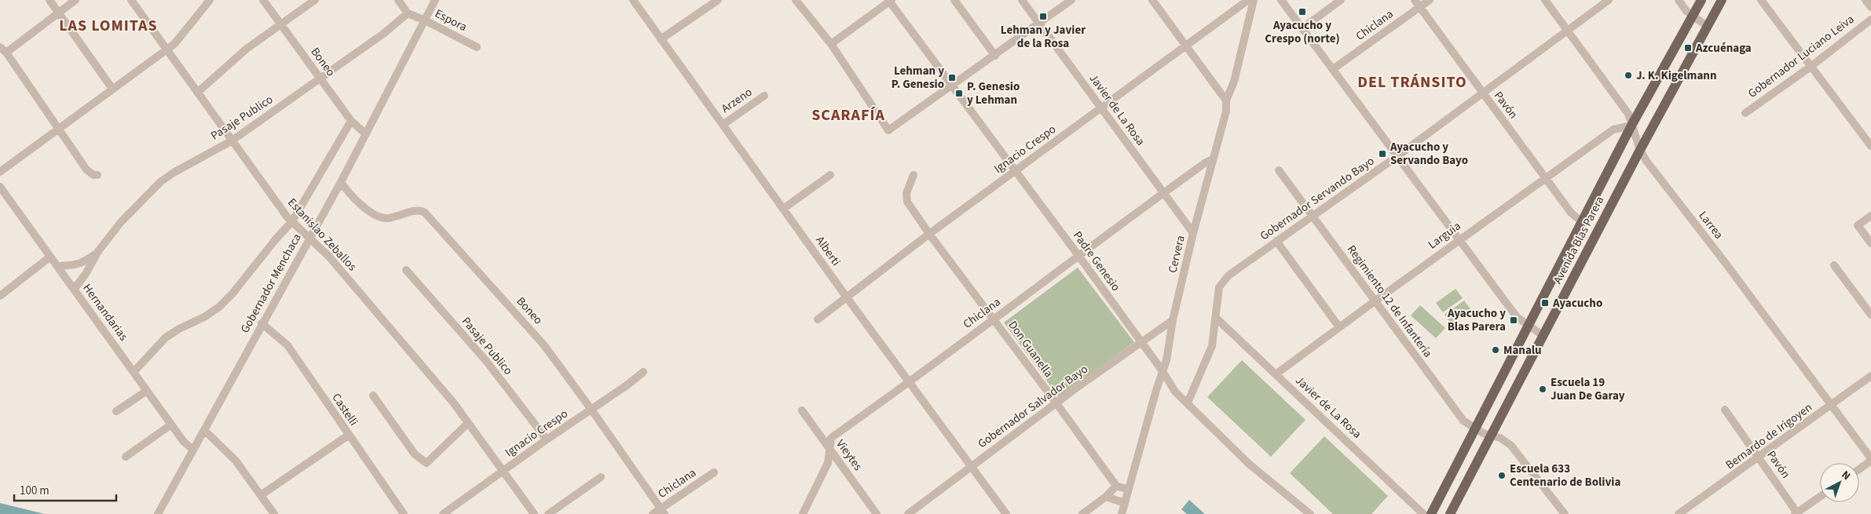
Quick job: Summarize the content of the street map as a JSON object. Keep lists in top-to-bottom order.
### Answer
{
  "streets": {
    "main road": ["Avenida Blas Parera"],
    "street": [
      "Espora",
      "Chiclana",
      "Gobernador Luciano Leiva",
      "Boneo",
      "Arzeno",
      "Pavón",
      "Javier de La Rosa",
      "Pasaje Publico",
      "Ignacio Crespo",
      "Gobernador Servando Bayo",
      "Larrea",
      "Estanislao Zeballos",
      "Larguia",
      "Alberti",
      "Cervera",
      "Padre Genesio",
      "Gobernador Menchaca",
      "Regimiento 12 de Infantería",
      "Hernandarias",
      "Don Guanella",
      "Gobernador Salvador Bayo",
      "Castelli",
      "Bernardo de Irigoyen",
      "Vieytes"
    ]
  },
  "crossings": [
    ["Espora", "Pasaje Publico"],
    ["Espora", "Gobernador Menchaca"],
    ["Chiclana", "Boneo"],
    ["Chiclana", "Pavón"],
    ["Chiclana", "Javier de La Rosa"],
    ["Chiclana", "Alberti"],
    ["Chiclana", "Cervera"],
    ["Chiclana", "Padre Genesio"],
    ["Chiclana", "Don Guanella"],
    ["Chiclana", "Vieytes"],
    ["Boneo", "Pasaje Publico"],
    ["Boneo", "Ignacio Crespo"],
    ["Boneo", "Gobernador Menchaca"],
    ["Arzeno", "Alberti"],
    ["Pavón", "Gobernador Servando Bayo"],
    ["Pavón", "Larguia"],
    ["Pavón", "Avenida Blas Parera"],
    ["Pavón", "Bernardo de Irigoyen"],
    ["Javier de La Rosa", "Ignacio Crespo"],
    ["Javier de La Rosa", "Gobernador Servando Bayo"],
    ["Javier de La Rosa", "Larguia"],
    ["Javier de La Rosa", "Cervera"],
    ["Pasaje Publico", "Ignacio Crespo"],
    ["Pasaje Publico", "Estanislao Zeballos"],
    ["Pasaje Publico", "Hernandarias"],
    ["Ignacio Crespo", "Estanislao Zeballos"],
    ["Ignacio Crespo", "Alberti"],
    ["Ignacio Crespo", "Padre Genesio"],
    ["Ignacio Crespo", "Don Guanella"],
    ["Gobernador Servando Bayo", "Larrea"],
    ["Gobernador Servando Bayo", "Padre Genesio"],
    ["Gobernador Servando Bayo", "Regimiento 12 de Infantería"],
    ["Larrea", "Larguia"],
    ["Larrea", "Avenida Blas Parera"],
    ["Larrea", "Bernardo de Irigoyen"],
    ["Estanislao Zeballos", "Gobernador Menchaca"],
    ["Larguia", "Avenida Blas Parera"],
    ["Larguia", "Regimiento 12 de Infantería"],
    ["Avenida Blas Parera", "Regimiento 12 de Infantería"],
    ["Alberti", "Gobernador Salvador Bayo"],
    ["Cervera", "Padre Genesio"],
    ["Cervera", "Gobernador Salvador Bayo"],
    ["Padre Genesio", "Gobernador Salvador Bayo"],
    ["Gobernador Menchaca", "Hernandarias"],
    ["Gobernador Menchaca", "Castelli"],
    ["Don Guanella", "Gobernador Salvador Bayo"]
  ],
  "districts": ["LAS LOMITAS", "DEL TRÁNSITO", "SCARAFÍA"],
  "places": {
    "transit": [
      "Ayacucho y Crespo (norte)",
      "Lehman y Javier de la Rosa",
      "Azcuénaga",
      "Lehman y P. Genesio",
      "P. Genesio y Lehman",
      "Ayacucho y Servando Bayo",
      "Ayacucho",
      "Ayacucho y Blas Parera"
    ],
    "other": [
      "J. K. Kigelmann",
      "Manalu",
      "Escuela 19 Juan De Garay",
      "Escuela 633 Centenario de Bolivia"
    ]
  },
  "scale_bar": "100 m",
  "north": "top right"
}
